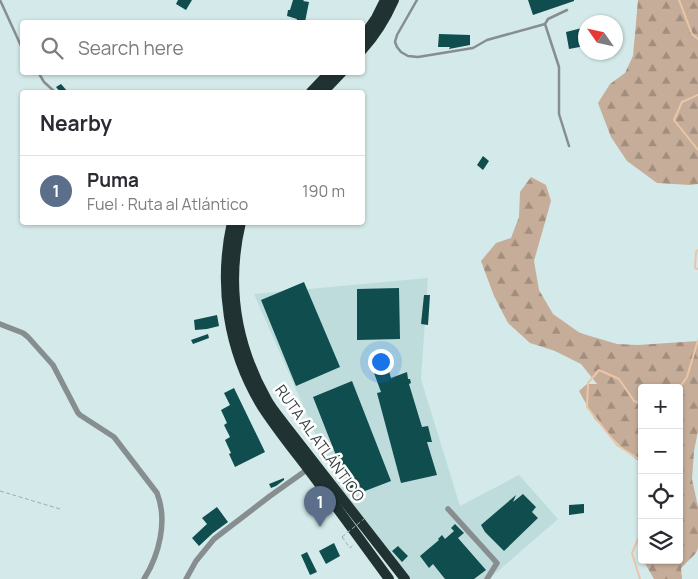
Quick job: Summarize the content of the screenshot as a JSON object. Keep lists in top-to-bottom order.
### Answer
{
  "streets": {
    "highway": ["RUTA AL ATLÁNTICO"]
  },
  "north": "top left",
  "page": {
    "search": "Search here",
    "heading": "Nearby",
    "list": [
      {
        "mark": "1",
        "name": "Puma",
        "note": "Fuel · Ruta al Atlántico",
        "value": "190 m"
      }
    ],
    "map_buttons": ["+", "−"],
    "pins": "1"
  }
}
